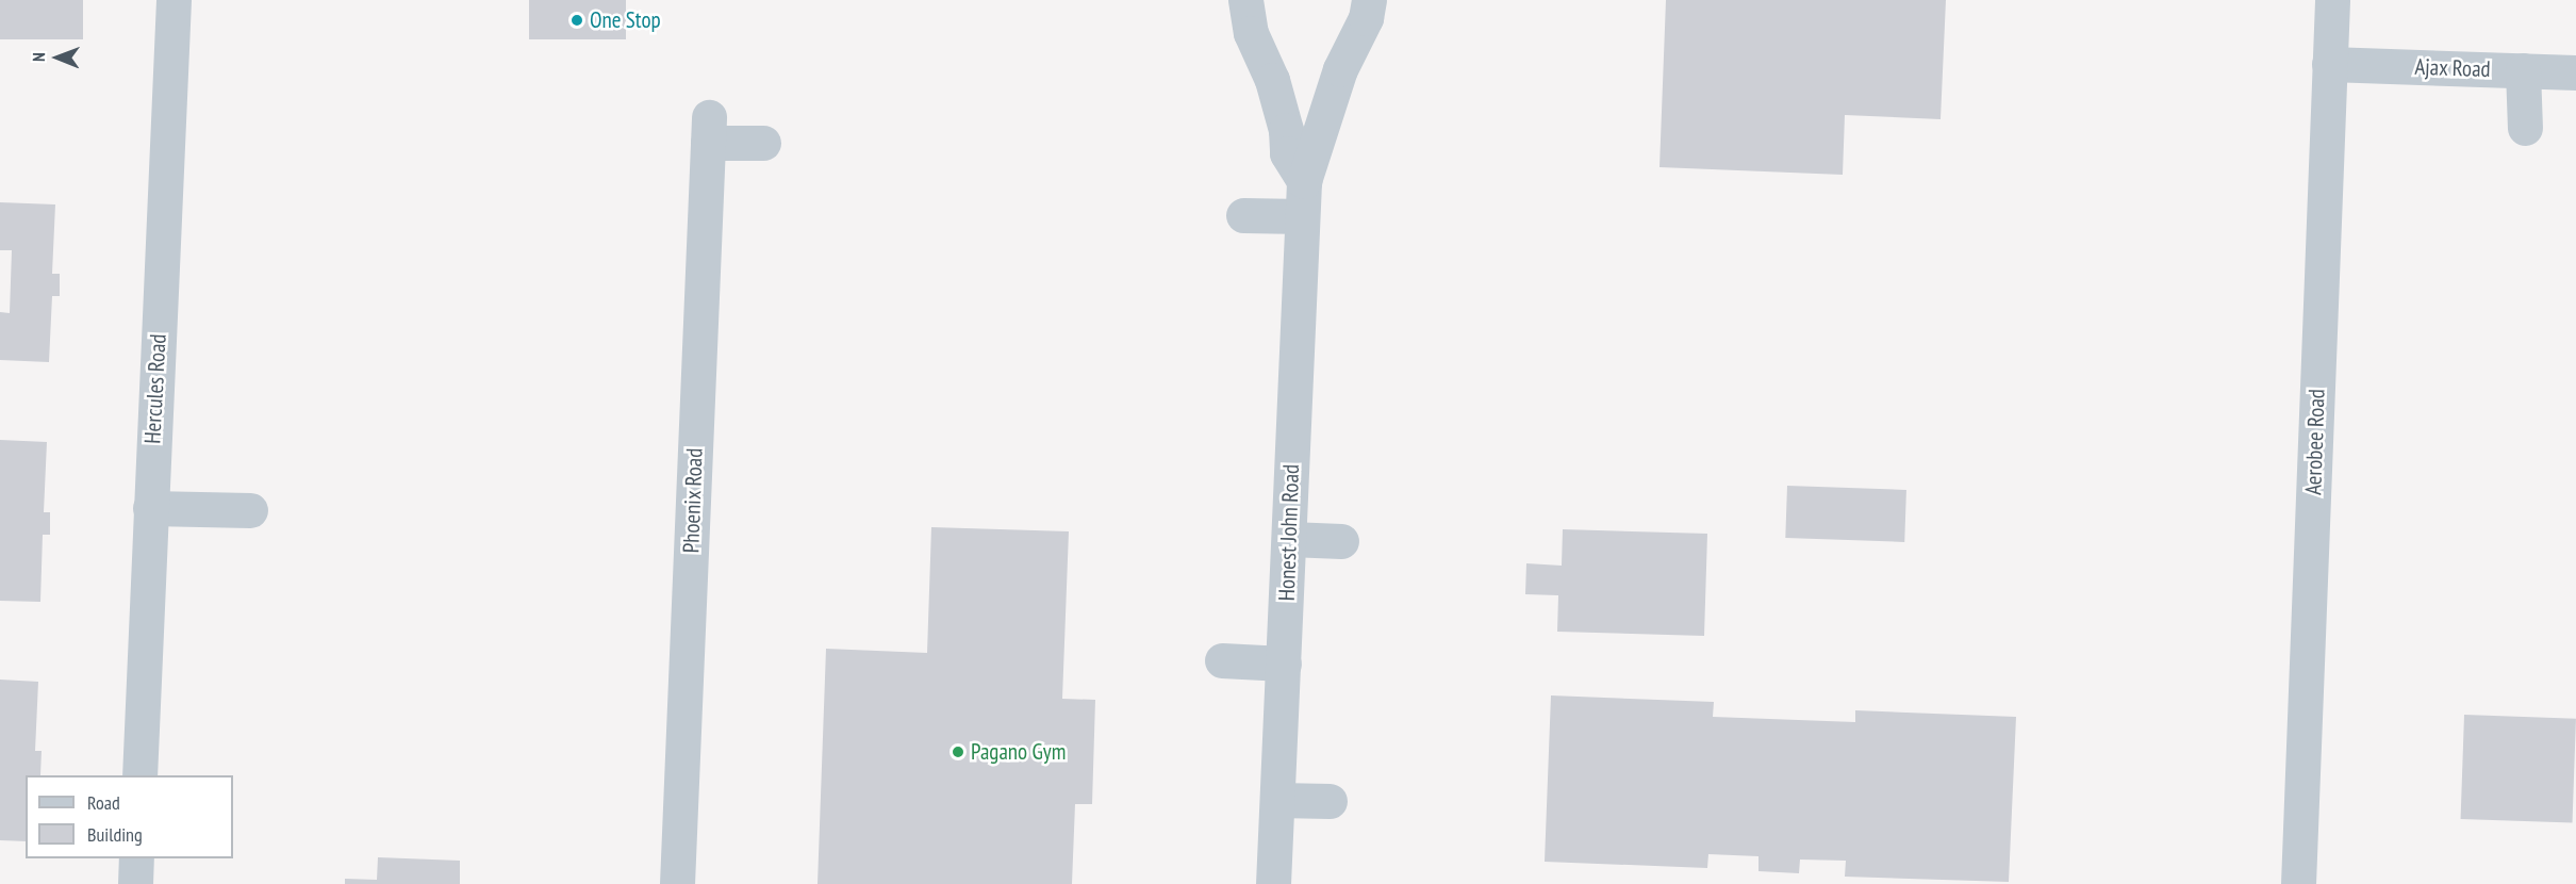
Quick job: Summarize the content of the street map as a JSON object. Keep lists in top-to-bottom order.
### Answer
{
  "streets": {
    "street": [
      "Ajax Road",
      "Hercules Road",
      "Aerobee Road",
      "Phoenix Road",
      "Honest John Road"
    ]
  },
  "crossings": [
    ["Ajax Road", "Aerobee Road"]
  ],
  "places": ["One Stop", "Pagano Gym"],
  "legend": ["Road", "Building"],
  "north": "left"
}
